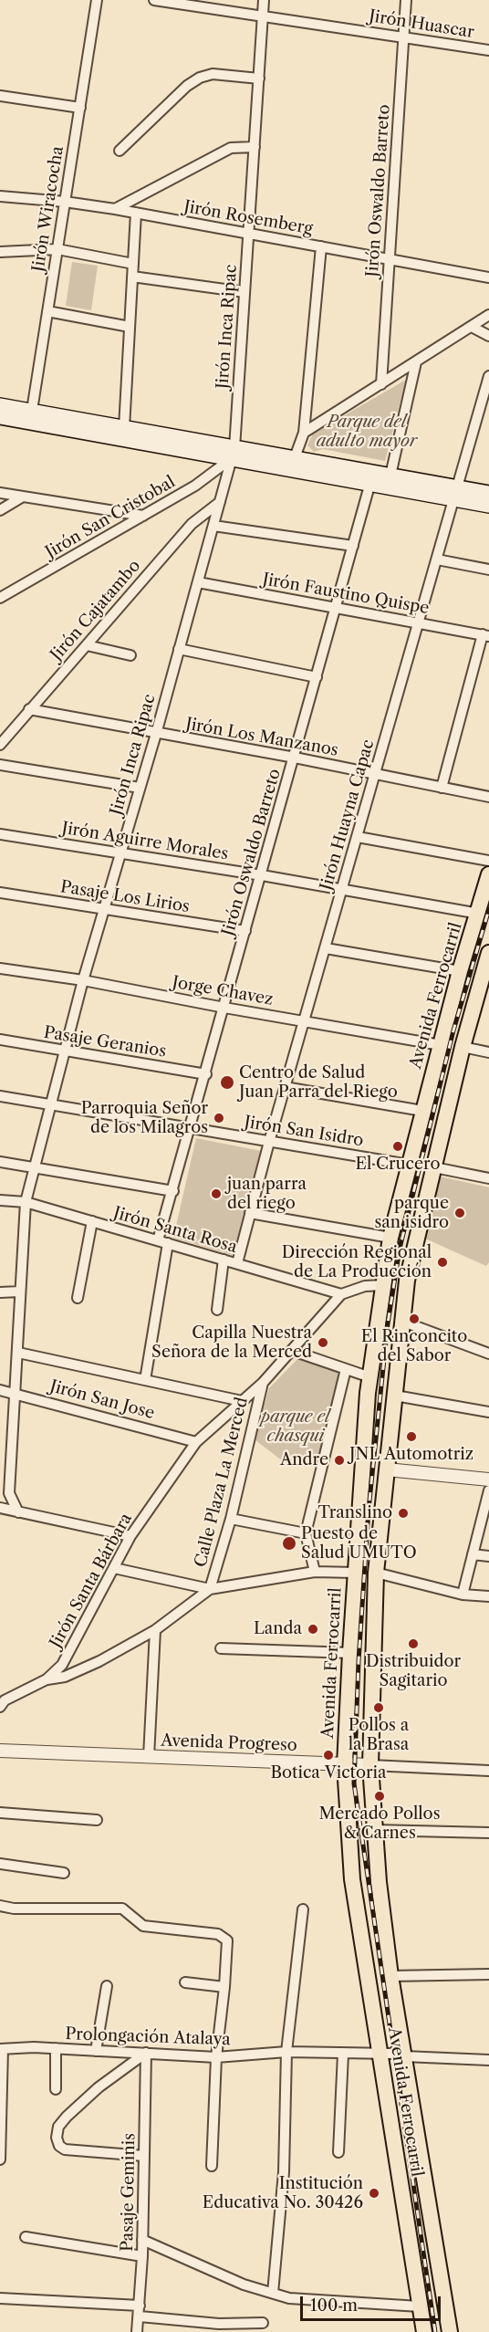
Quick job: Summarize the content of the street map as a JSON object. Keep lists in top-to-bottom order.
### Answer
{
  "streets": {
    "main road": ["Avenida Ferrocarril"],
    "street": [
      "Jirón Huascar",
      "Jirón Oswaldo Barreto",
      "Jirón Wiracocha",
      "Jirón Rosemberg",
      "Jirón Inca Ripac",
      "Jirón San Cristobal",
      "Jirón Faustino Quispe",
      "Jirón Cajatambo",
      "Jirón Los Manzanos",
      "Jirón Huayna Capac",
      "Jirón Aguirre Morales",
      "Pasaje Los Lirios",
      "Jorge Chavez",
      "Pasaje Geranios",
      "Jirón San Isidro",
      "Jirón Santa Rosa",
      "Jirón San Jose",
      "Calle Plaza La Merced",
      "Jirón Santa Bárbara",
      "Avenida Progreso",
      "Prolongación Atalaya",
      "Pasaje Geminis"
    ]
  },
  "crossings": [
    ["Jirón Huascar", "Jirón Oswaldo Barreto"],
    ["Jirón Huascar", "Jirón Inca Ripac"],
    ["Jirón Oswaldo Barreto", "Jirón Rosemberg"],
    ["Jirón Oswaldo Barreto", "Jirón Faustino Quispe"],
    ["Jirón Oswaldo Barreto", "Jirón Los Manzanos"],
    ["Jirón Oswaldo Barreto", "Jirón Aguirre Morales"],
    ["Jirón Oswaldo Barreto", "Pasaje Los Lirios"],
    ["Jirón Oswaldo Barreto", "Jorge Chavez"],
    ["Jirón Oswaldo Barreto", "Pasaje Geranios"],
    ["Jirón Oswaldo Barreto", "Jirón San Isidro"],
    ["Jirón Oswaldo Barreto", "Jirón Santa Rosa"],
    ["Jirón Wiracocha", "Jirón Rosemberg"],
    ["Jirón Rosemberg", "Jirón Inca Ripac"],
    ["Jirón Inca Ripac", "Jirón San Cristobal"],
    ["Jirón Inca Ripac", "Jirón Faustino Quispe"],
    ["Jirón Inca Ripac", "Jirón Cajatambo"],
    ["Jirón Inca Ripac", "Jirón Los Manzanos"],
    ["Jirón Inca Ripac", "Jirón Aguirre Morales"],
    ["Jirón Inca Ripac", "Pasaje Los Lirios"],
    ["Jirón Inca Ripac", "Jorge Chavez"],
    ["Jirón Inca Ripac", "Pasaje Geranios"],
    ["Jirón Inca Ripac", "Jirón San Isidro"],
    ["Jirón Inca Ripac", "Jirón Santa Rosa"],
    ["Jirón Inca Ripac", "Jirón San Jose"],
    ["Jirón Faustino Quispe", "Jirón Huayna Capac"],
    ["Jirón Cajatambo", "Jirón Los Manzanos"],
    ["Jirón Los Manzanos", "Jirón Huayna Capac"],
    ["Jirón Huayna Capac", "Jirón Aguirre Morales"],
    ["Jirón Huayna Capac", "Jorge Chavez"],
    ["Jirón Huayna Capac", "Jirón San Isidro"],
    ["Jirón Huayna Capac", "Jirón Santa Rosa"],
    ["Jirón Aguirre Morales", "Avenida Ferrocarril"],
    ["Jorge Chavez", "Avenida Ferrocarril"],
    ["Avenida Ferrocarril", "Jirón San Isidro"],
    ["Avenida Ferrocarril", "Avenida Progreso"],
    ["Avenida Ferrocarril", "Prolongación Atalaya"],
    ["Jirón Santa Rosa", "Jirón Santa Bárbara"],
    ["Jirón San Jose", "Jirón Santa Bárbara"],
    ["Calle Plaza La Merced", "Jirón Santa Bárbara"],
    ["Prolongación Atalaya", "Pasaje Geminis"]
  ],
  "parks": ["Parque del adulto mayor", "parque el chasqui"],
  "places": [
    "Centro de Salud Juan Parra del Riego",
    "Parroquia Señor de los Milagros",
    "El Crucero",
    "juan parra del riego",
    "parque san isidro",
    "Dirección Regional de La Producción",
    "El Rinconcito del Sabor",
    "Capilla Nuestra Señora de la Merced",
    "JNL Automotriz",
    "Andre",
    "Translino",
    "Puesto de Salud UMUTO",
    "Landa",
    "Distribuidor Sagitario",
    "Pollos a la Brasa",
    "Botica Victoria",
    "Mercado Pollos & Carnes",
    "Institución Educativa No. 30426"
  ],
  "scale_bar": "100 m"
}
